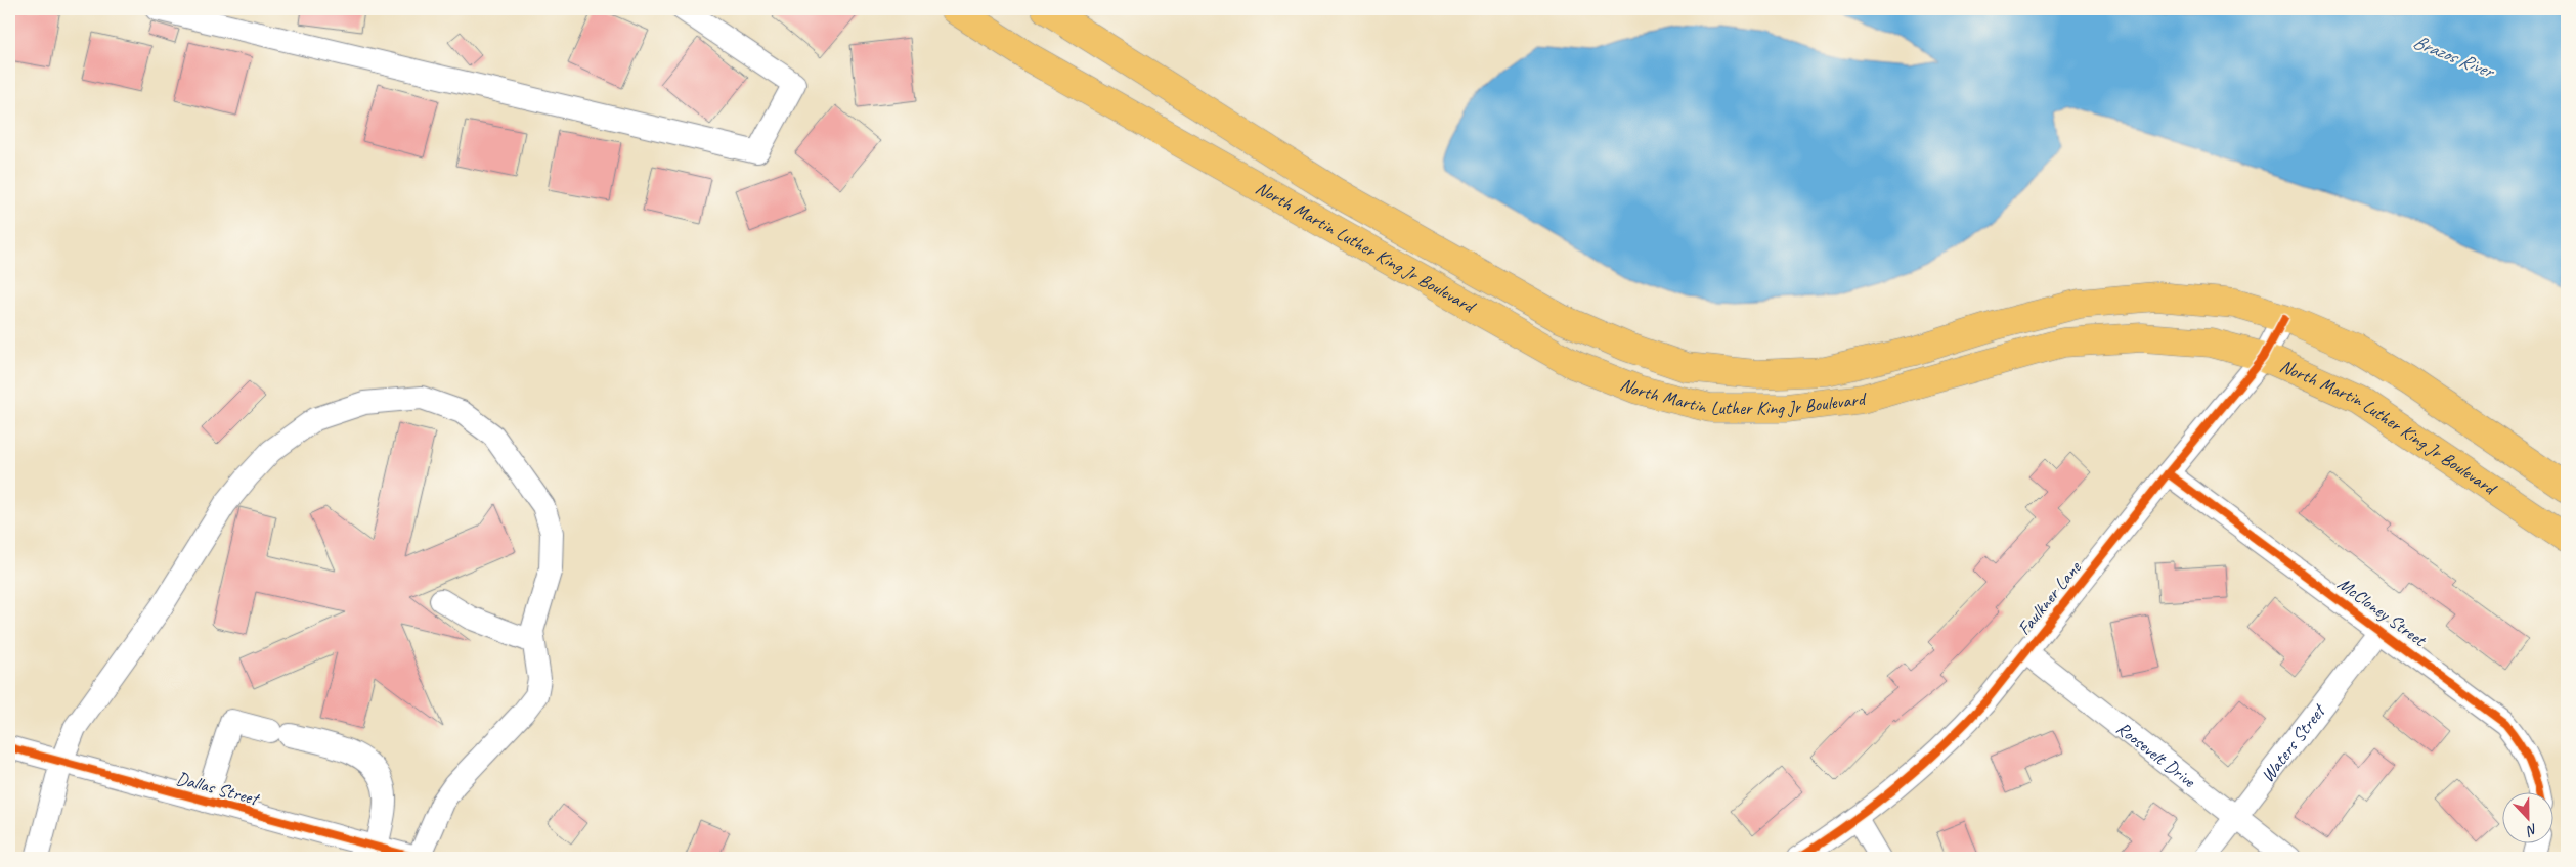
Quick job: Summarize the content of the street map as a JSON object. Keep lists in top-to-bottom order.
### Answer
{
  "streets": {
    "main road": ["North Martin Luther King Jr Boulevard"],
    "street": [
      "Faulkner Lane",
      "McCloney Street",
      "Waters Street",
      "Roosevelt Drive",
      "Dallas Street"
    ]
  },
  "crossings": [
    ["North Martin Luther King Jr Boulevard", "Faulkner Lane"],
    ["Faulkner Lane", "McCloney Street"],
    ["Faulkner Lane", "Roosevelt Drive"],
    ["McCloney Street", "Waters Street"],
    ["Waters Street", "Roosevelt Drive"]
  ],
  "water": ["Brazos River"],
  "north": "bottom"
}
